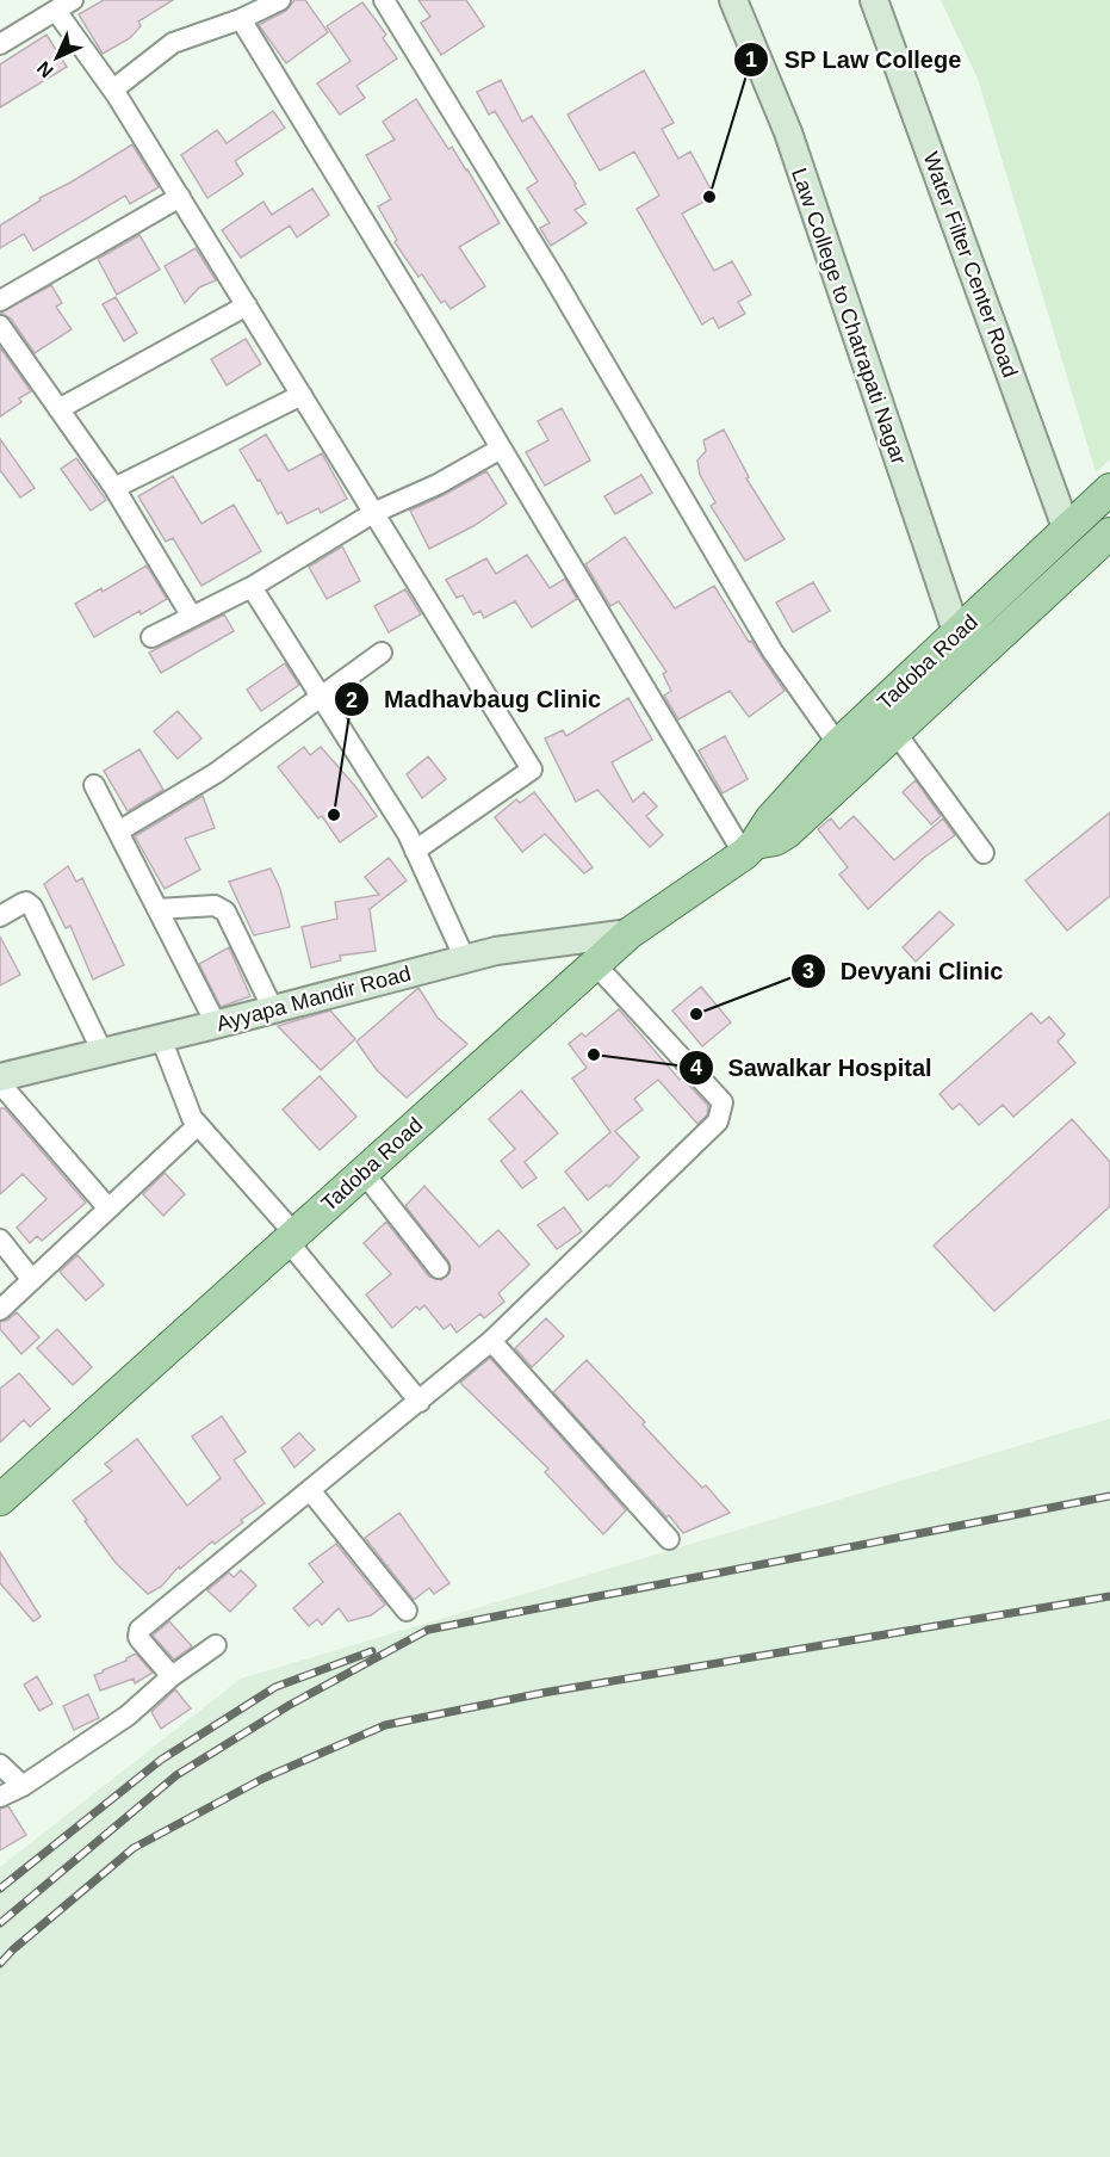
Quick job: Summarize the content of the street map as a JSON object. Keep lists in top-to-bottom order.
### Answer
{
  "streets": {
    "main road": ["Tadoba Road"],
    "street": ["Water Filter Center Road", "Law College to Chatrapati Nagar", "Ayyapa Mandir Road"]
  },
  "crossings": [
    ["Water Filter Center Road", "Tadoba Road"],
    ["Law College to Chatrapati Nagar", "Tadoba Road"],
    ["Tadoba Road", "Ayyapa Mandir Road"]
  ],
  "places": [
    "SP Law College",
    "Madhavbaug Clinic",
    "Devyani Clinic",
    "Sawalkar Hospital"
  ],
  "north": "bottom left"
}
